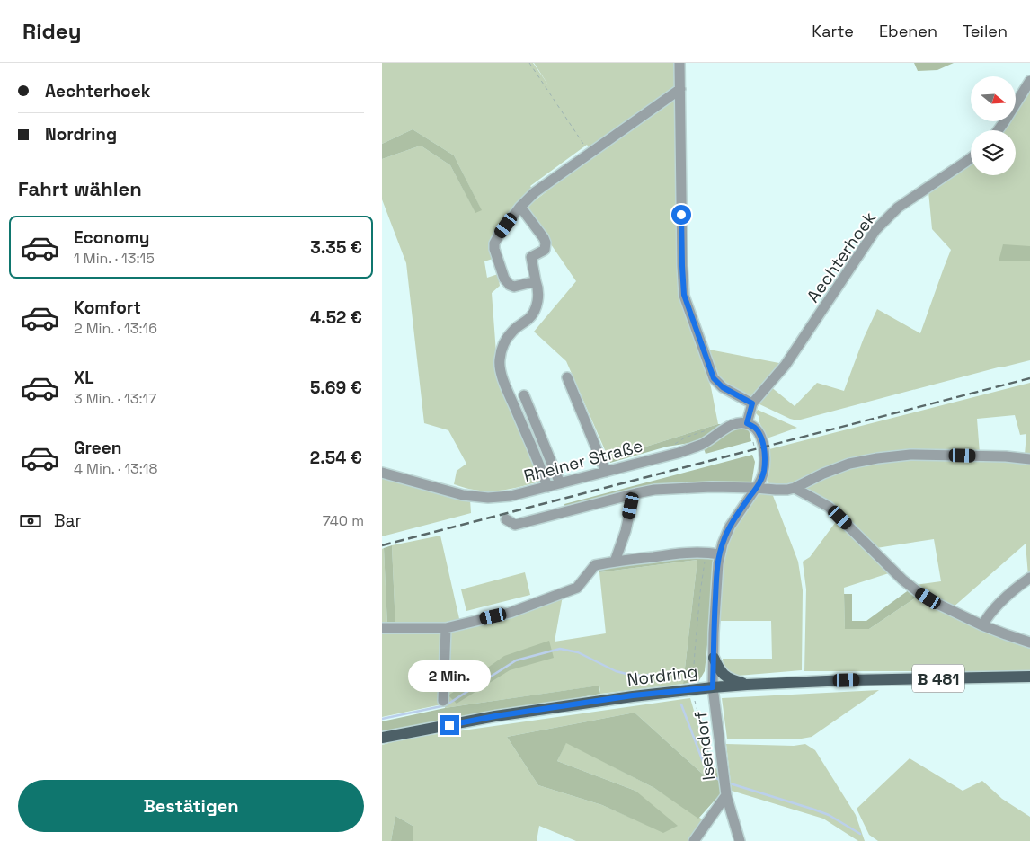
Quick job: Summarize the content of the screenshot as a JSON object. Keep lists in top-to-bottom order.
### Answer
{
  "streets": {
    "main road": ["Nordring", "B 481"],
    "street": ["Aechterhoek", "Rheiner Straße", "Isendorf"]
  },
  "crossings": [
    ["Aechterhoek", "Rheiner Straße"],
    ["Aechterhoek", "Isendorf"],
    ["Rheiner Straße", "Isendorf"],
    ["Nordring", "Isendorf"]
  ],
  "north": "right",
  "page": {
    "header": "Ridey",
    "nav": ["Karte", "Ebenen", "Teilen"],
    "banner": ["Aechterhoek", "Nordring"],
    "heading": "Fahrt wählen",
    "list": [
      {
        "name": "Economy",
        "note": "1 Min. · 13:15",
        "value": "3.35 €"
      },
      {
        "name": "Komfort",
        "note": "2 Min. · 13:16",
        "value": "4.52 €"
      },
      {
        "name": "XL",
        "note": "3 Min. · 13:17",
        "value": "5.69 €"
      },
      {
        "name": "Green",
        "note": "4 Min. · 13:18",
        "value": "2.54 €"
      }
    ],
    "pay": ["Bar", "740 m"],
    "bubble": "2 Min.",
    "buttons": "Bestätigen"
  }
}
